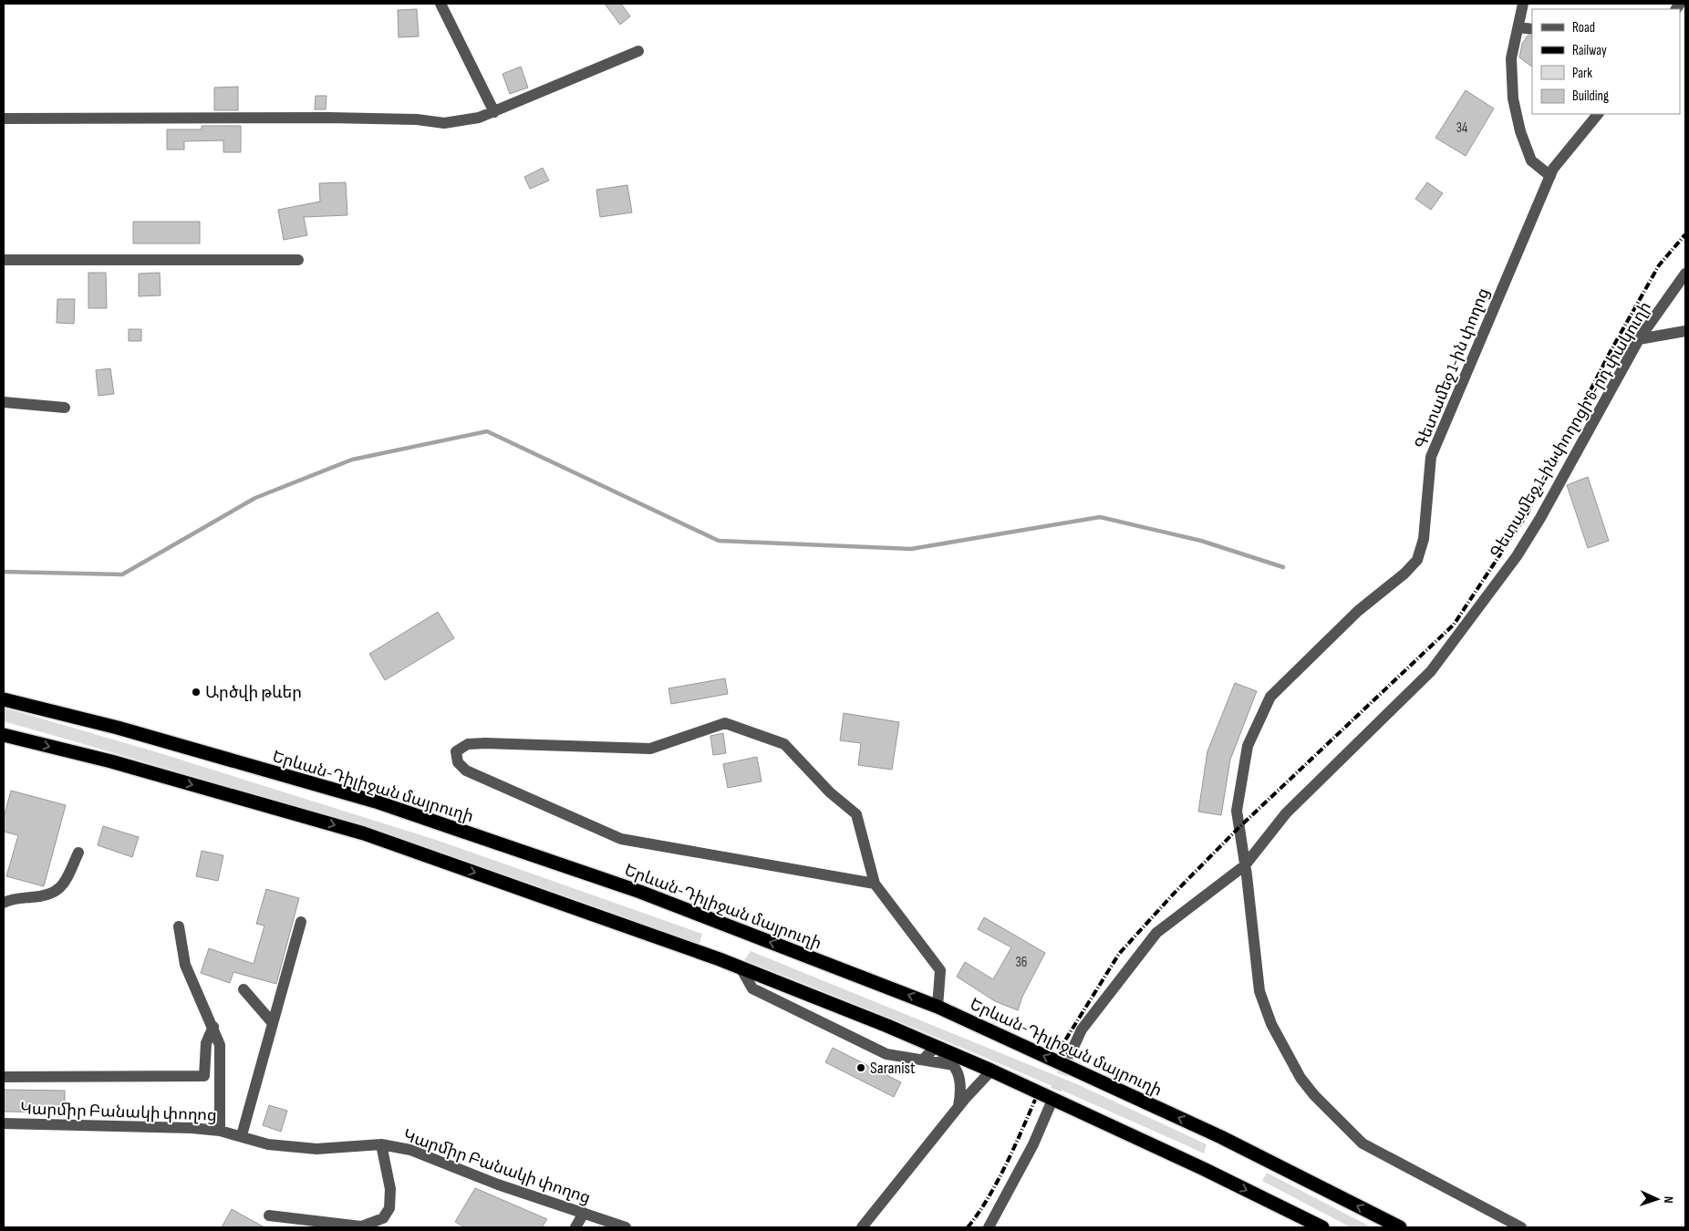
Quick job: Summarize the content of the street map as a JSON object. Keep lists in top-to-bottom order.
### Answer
{
  "streets": {
    "highway": ["Երևան-Դիլիջան մայրուղի"],
    "street": ["Գետամեջ 1-ին փողոց", "Գետամեջ 1-ին փողոցի 6-րդ փակուղի", "Կարմիր Բանակի փողոց"]
  },
  "crossings": [
    ["Գետամեջ 1-ին փողոց", "Գետամեջ 1-ին փողոցի 6-րդ փակուղի"]
  ],
  "places": ["Արծվի թևեր", "Saranist"],
  "house_numbers": ["34", "36"],
  "legend": [
    "Road",
    "Railway",
    "Park",
    "Building"
  ],
  "north": "right"
}
